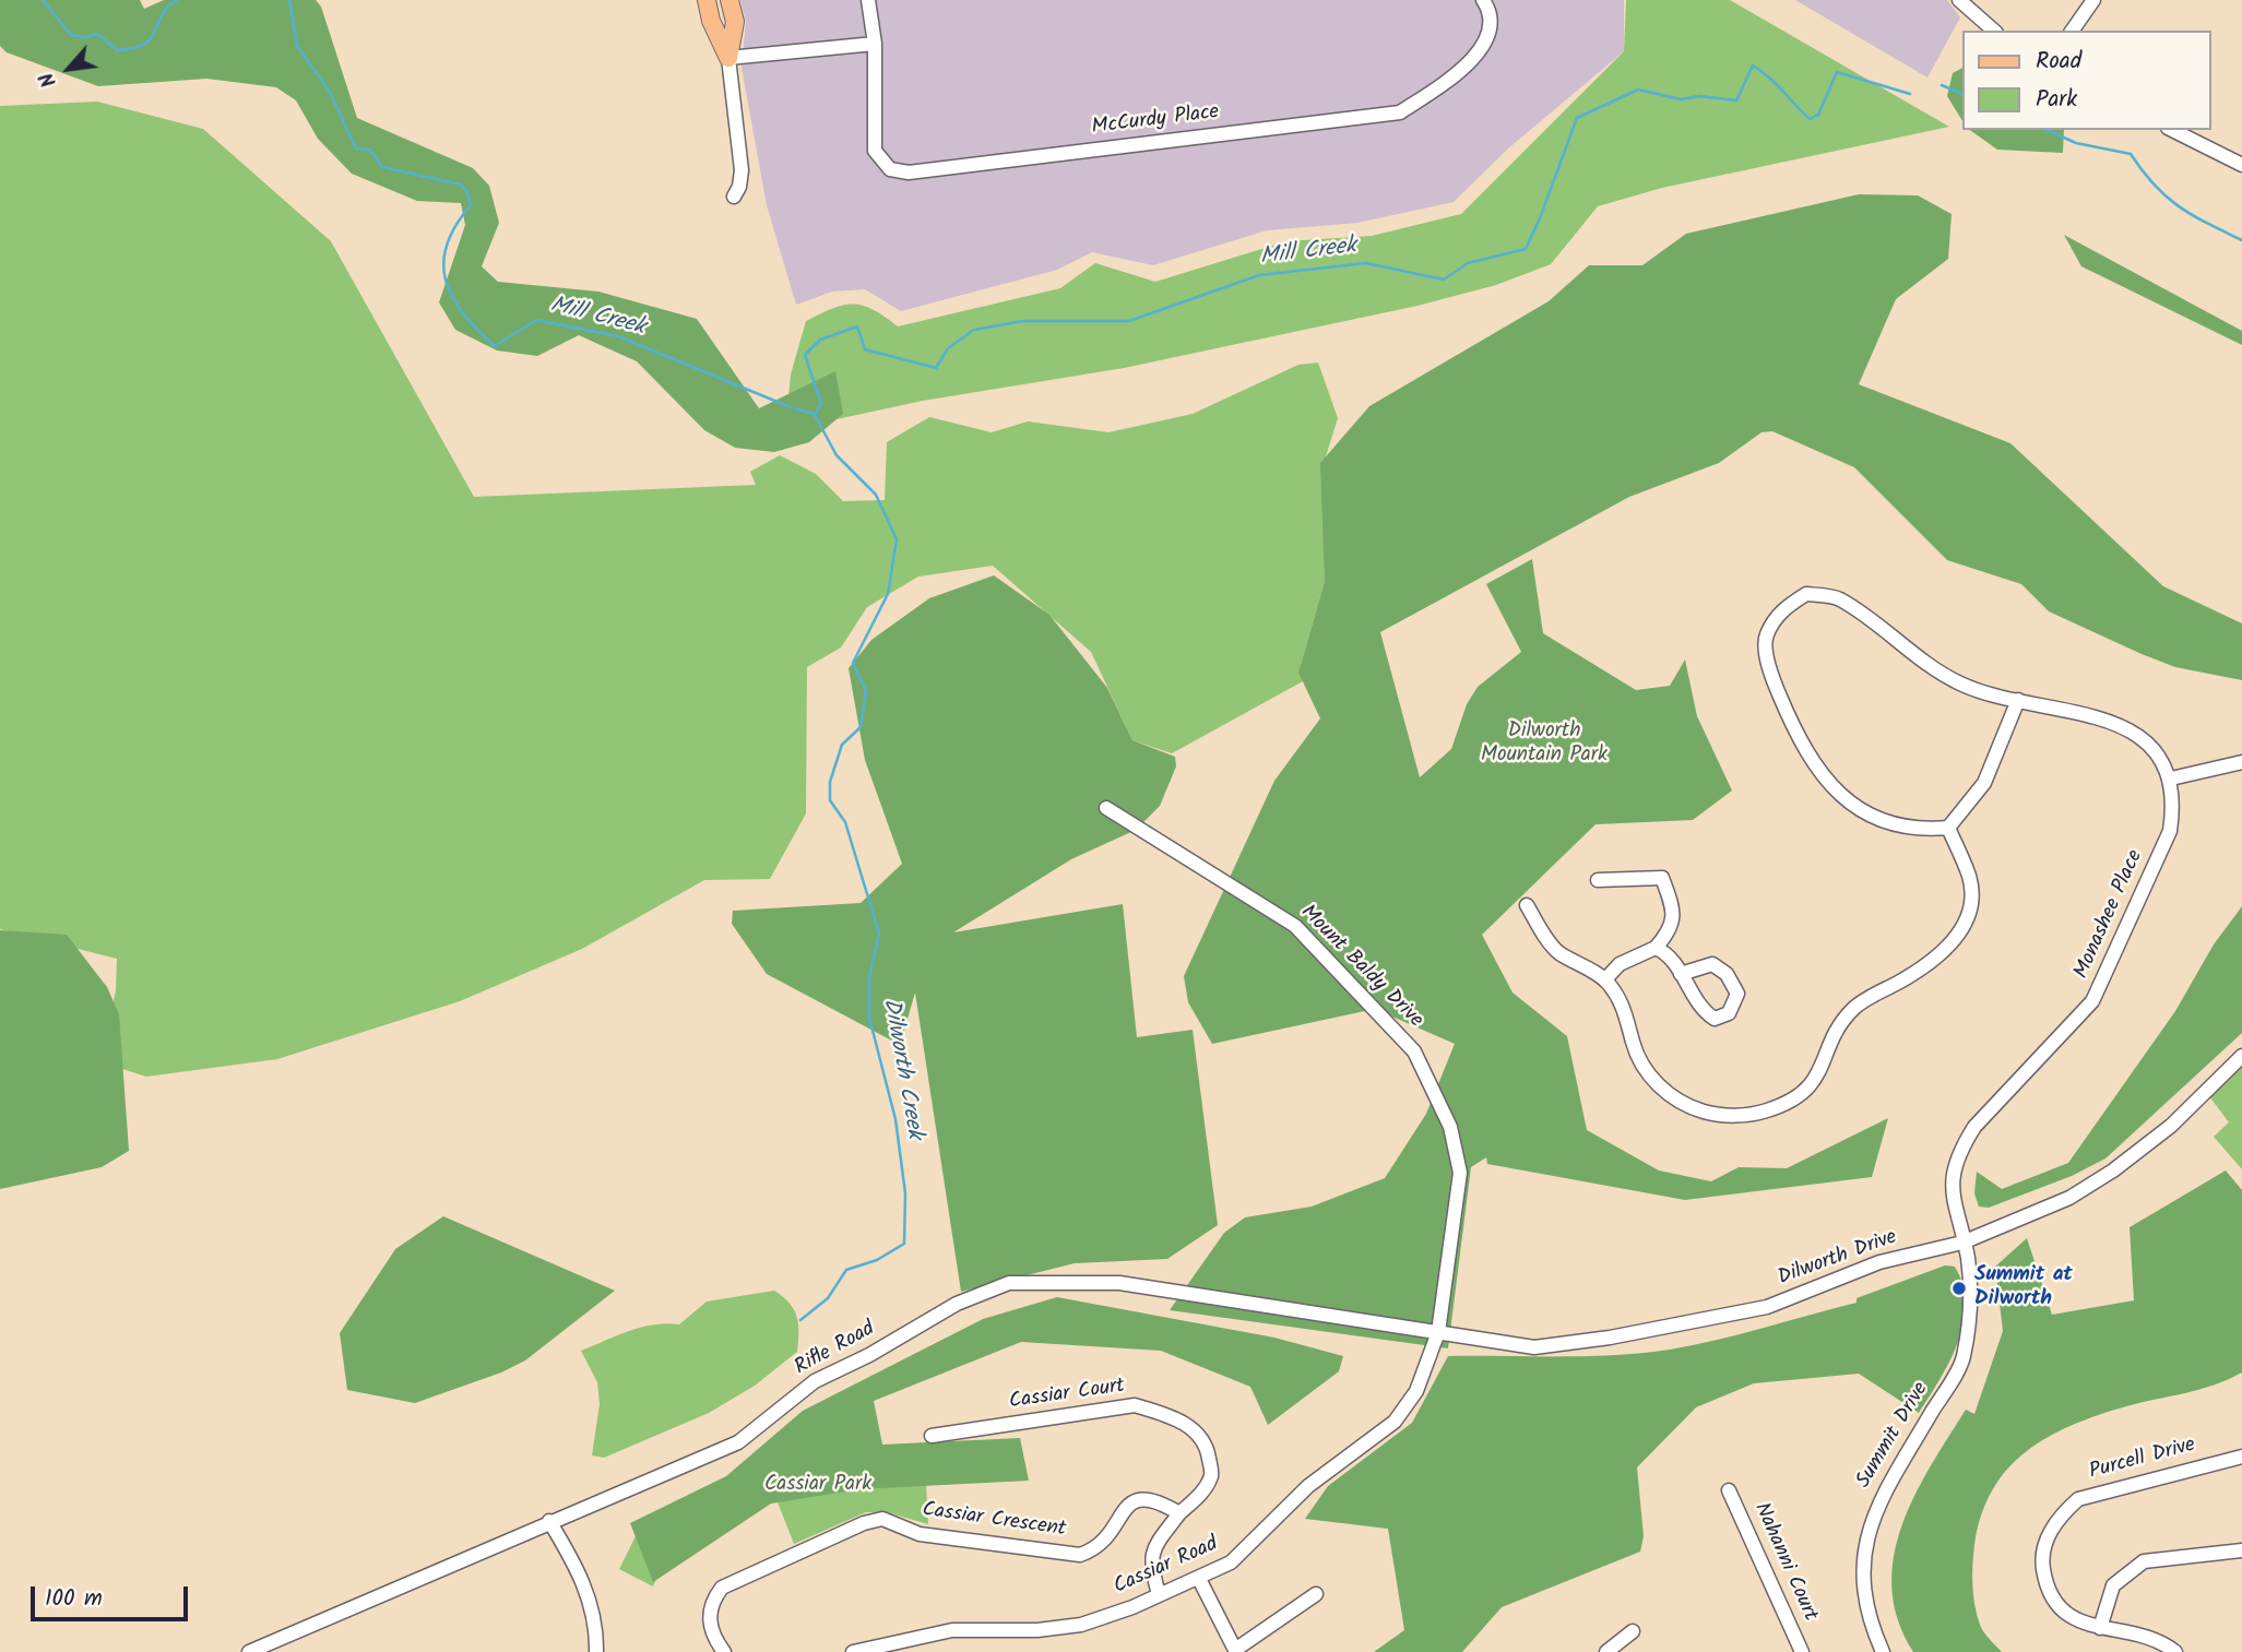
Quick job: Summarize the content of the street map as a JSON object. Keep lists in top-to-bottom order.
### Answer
{
  "streets": {
    "street": [
      "McCurdy Place",
      "Monashee Place",
      "Mount Baldy Drive",
      "Dilworth Drive",
      "Rifle Road",
      "Cassiar Court",
      "Summit Drive",
      "Purcell Drive",
      "Cassiar Crescent",
      "Nahanni Court",
      "Cassiar Road"
    ]
  },
  "crossings": [
    ["Monashee Place", "Dilworth Drive"],
    ["Monashee Place", "Summit Drive"],
    ["Mount Baldy Drive", "Dilworth Drive"],
    ["Mount Baldy Drive", "Rifle Road"],
    ["Mount Baldy Drive", "Cassiar Road"],
    ["Dilworth Drive", "Rifle Road"],
    ["Dilworth Drive", "Summit Drive"],
    ["Dilworth Drive", "Cassiar Road"],
    ["Rifle Road", "Cassiar Road"],
    ["Cassiar Court", "Cassiar Crescent"]
  ],
  "water": ["Mill Creek", "Dilworth Creek"],
  "parks": ["Dilworth Mountain Park", "Cassiar Park"],
  "places": ["Summit at Dilworth"],
  "legend": ["Road", "Park"],
  "scale_bar": "100 m",
  "north": "bottom left"
}
